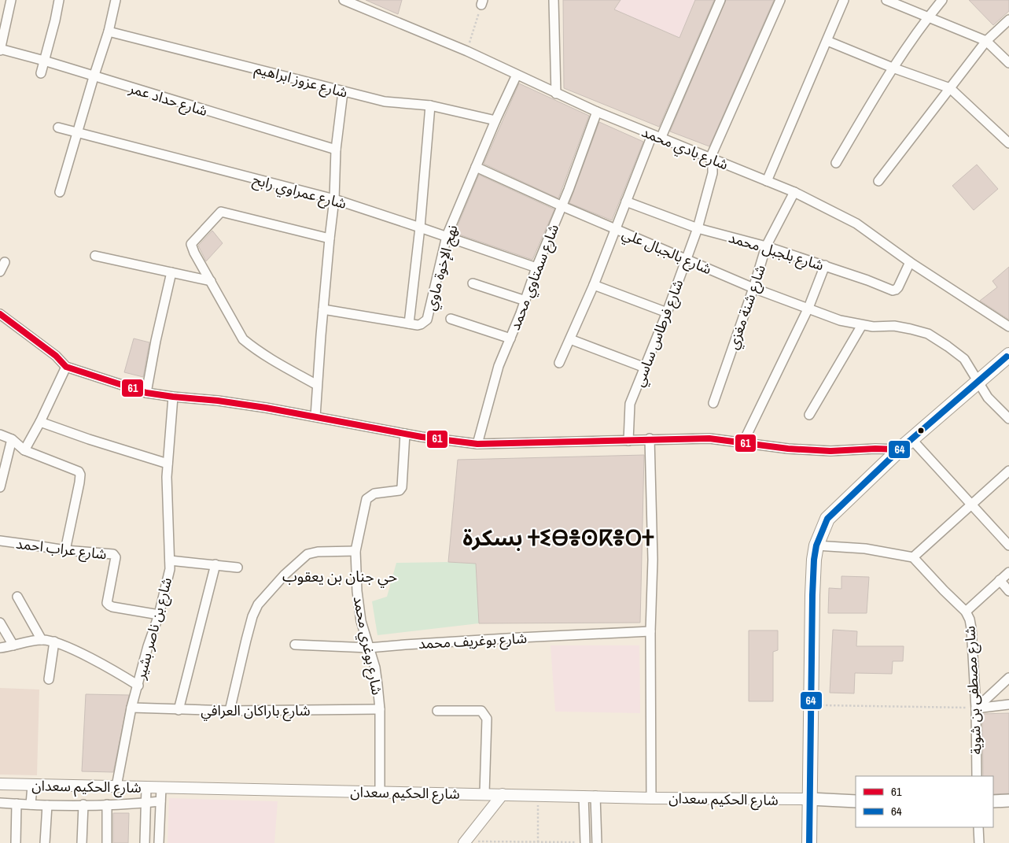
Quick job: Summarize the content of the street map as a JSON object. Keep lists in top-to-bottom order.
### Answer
{
  "streets": {
    "street": [
      "شارع عزوز ابراهيم",
      "شارع حداد عمر",
      "شارع بادي محمد",
      "شارع عمراوي رابح",
      "شارع بالجبال علي",
      "شارع بلجبل محمد",
      "نهج الإخوة ماوي",
      "شارع سمتاوي محمد",
      "شارع شنة مغزي",
      "شارع فرطاس ساسي",
      "شارع عراب احمد",
      "شارع بن ناصر بشير",
      "شارع بوغريف محمد",
      "شارع بوغري محمد",
      "شارع مصطفى بن شوية",
      "شارع باراكان العرافي",
      "شارع الحكيم سعدان"
    ]
  },
  "crossings": [
    ["شارع عزوز ابراهيم", "نهج الإخوة ماوي"],
    ["شارع بادي محمد", "شارع بلجبل محمد"],
    ["شارع بادي محمد", "نهج الإخوة ماوي"],
    ["شارع بادي محمد", "شارع سمتاوي محمد"],
    ["شارع بادي محمد", "شارع شنة مغزي"],
    ["شارع بادي محمد", "شارع فرطاس ساسي"],
    ["شارع عمراوي رابح", "نهج الإخوة ماوي"],
    ["شارع عمراوي رابح", "شارع سمتاوي محمد"],
    ["شارع بالجبال علي", "نهج الإخوة ماوي"],
    ["شارع بالجبال علي", "شارع سمتاوي محمد"],
    ["شارع بالجبال علي", "شارع شنة مغزي"],
    ["شارع بالجبال علي", "شارع فرطاس ساسي"],
    ["شارع بلجبل محمد", "شارع شنة مغزي"],
    ["شارع بلجبل محمد", "شارع فرطاس ساسي"],
    ["شارع عراب احمد", "شارع بن ناصر بشير"],
    ["شارع بن ناصر بشير", "شارع باراكان العرافي"],
    ["شارع بن ناصر بشير", "شارع الحكيم سعدان"],
    ["شارع بوغريف محمد", "شارع بوغري محمد"],
    ["شارع بوغري محمد", "شارع باراكان العرافي"],
    ["شارع بوغري محمد", "شارع الحكيم سعدان"]
  ],
  "districts": ["بسكرة ⵜⵉⴱⴻⵙⴽⴻⵔⵜ", "حي جنان بن يعقوب"],
  "lines": ["transit line 61", "transit line 64"],
  "legend": ["61", "64"]
}
